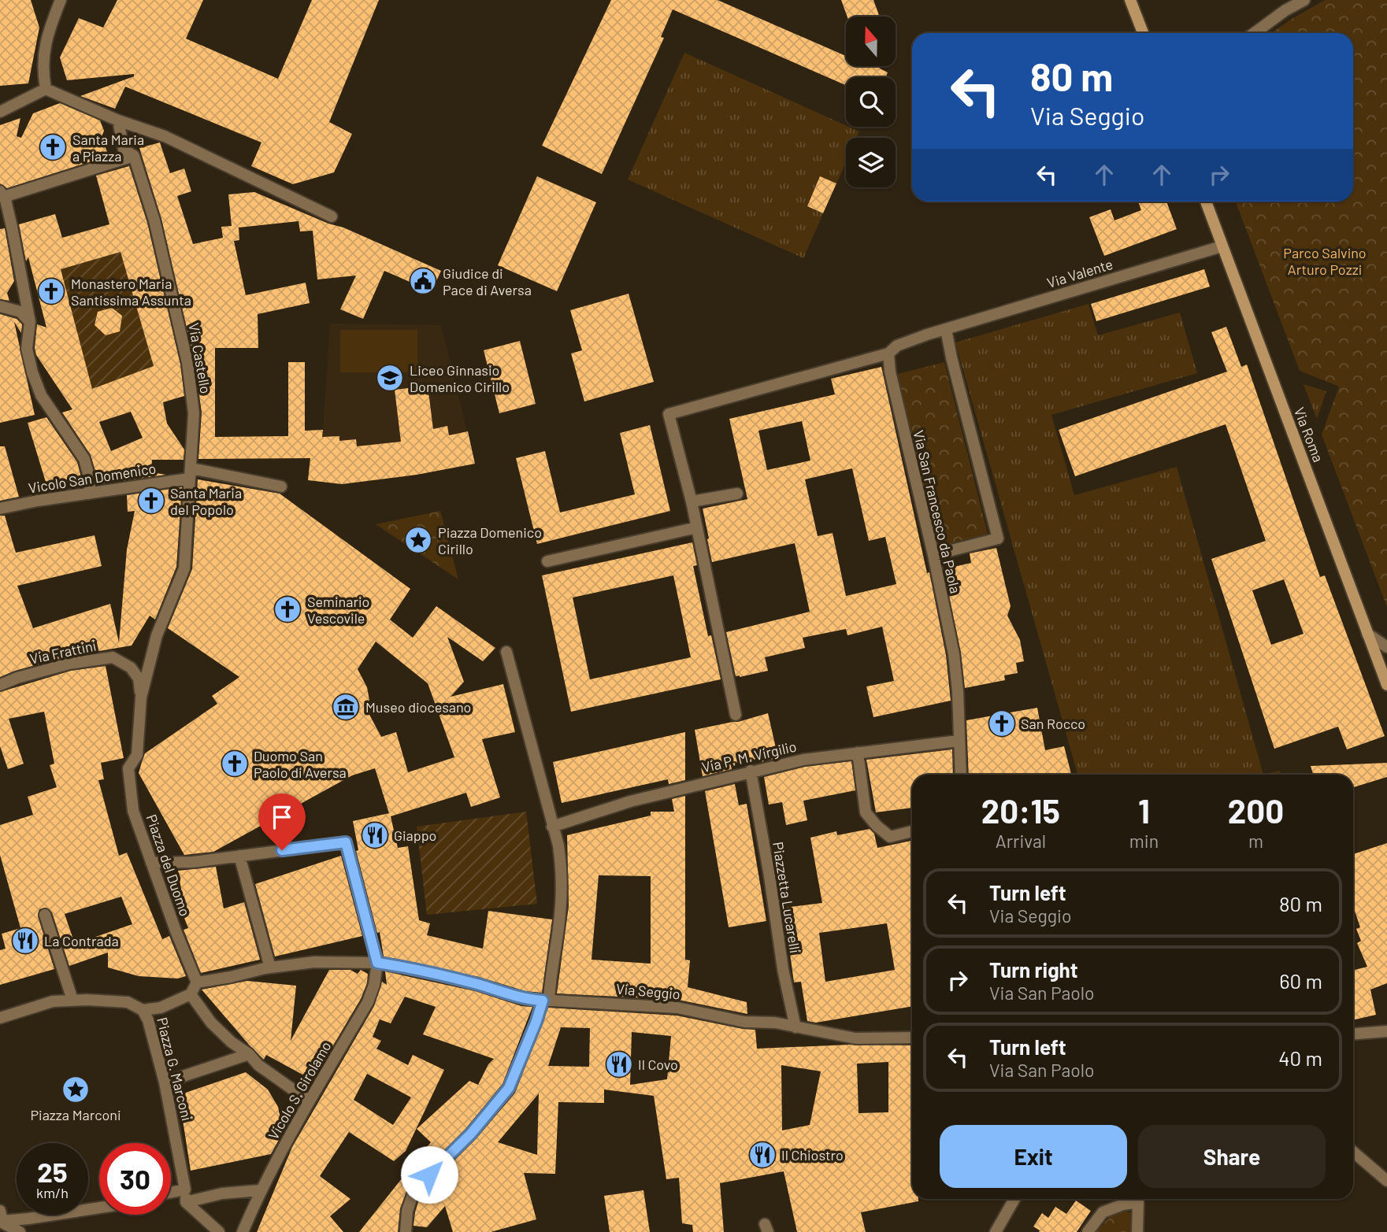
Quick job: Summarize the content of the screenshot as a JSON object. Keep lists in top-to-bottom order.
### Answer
{
  "streets": {
    "street": [
      "Via Valente",
      "Via Castello",
      "Via Roma",
      "Vicolo San Domenico",
      "Via San Francesco da Paola",
      "Via Frattini",
      "Via P. M. Virgilio",
      "Piazza del Duomo",
      "Piazzetta Lucarelli",
      "Via Seggio",
      "Piazza G. Marconi",
      "Vicolo S. Girolamo"
    ]
  },
  "crossings": [
    ["Via Valente", "Via Roma"],
    ["Via Castello", "Vicolo San Domenico"],
    ["Via Castello", "Via Frattini"],
    ["Via Castello", "Piazza del Duomo"],
    ["Via San Francesco da Paola", "Via P. M. Virgilio"],
    ["Via P. M. Virgilio", "Piazzetta Lucarelli"],
    ["Piazza del Duomo", "Via Seggio"],
    ["Piazzetta Lucarelli", "Via Seggio"],
    ["Via Seggio", "Vicolo S. Girolamo"]
  ],
  "parks": ["Parco Salvino Arturo Pozzi"],
  "places": {
    "church": [
      "Santa Maria a Piazza",
      "Monastero Maria Santissima Assunta",
      "Santa Maria del Popolo",
      "Seminario Vescovile",
      "San Rocco",
      "Duomo San Paolo di Aversa"
    ],
    "public building": ["Giudice di Pace di Aversa"],
    "school or university": ["Liceo Ginnasio Domenico Cirillo"],
    "place": ["Piazza Domenico Cirillo", "Piazza Marconi"],
    "museum": ["Museo diocesano"],
    "restaurant": [
      "Giappo",
      "La Contrada",
      "Il Covo",
      "Il Chiostro"
    ]
  },
  "north": "top",
  "page": {
    "turn": ["80 m", "Via Seggio"],
    "eta": [
      "20:15",
      "Arrival",
      "1",
      "min",
      "200",
      "m"
    ],
    "list": [
      {
        "name": "Turn left",
        "note": "Via Seggio",
        "value": "80 m"
      },
      {
        "name": "Turn right",
        "note": "Via San Paolo",
        "value": "60 m"
      },
      {
        "name": "Turn left",
        "note": "Via San Paolo",
        "value": "40 m"
      }
    ],
    "buttons": ["Exit", "Share"],
    "speed": "25 km/h",
    "limit": "30"
  }
}
